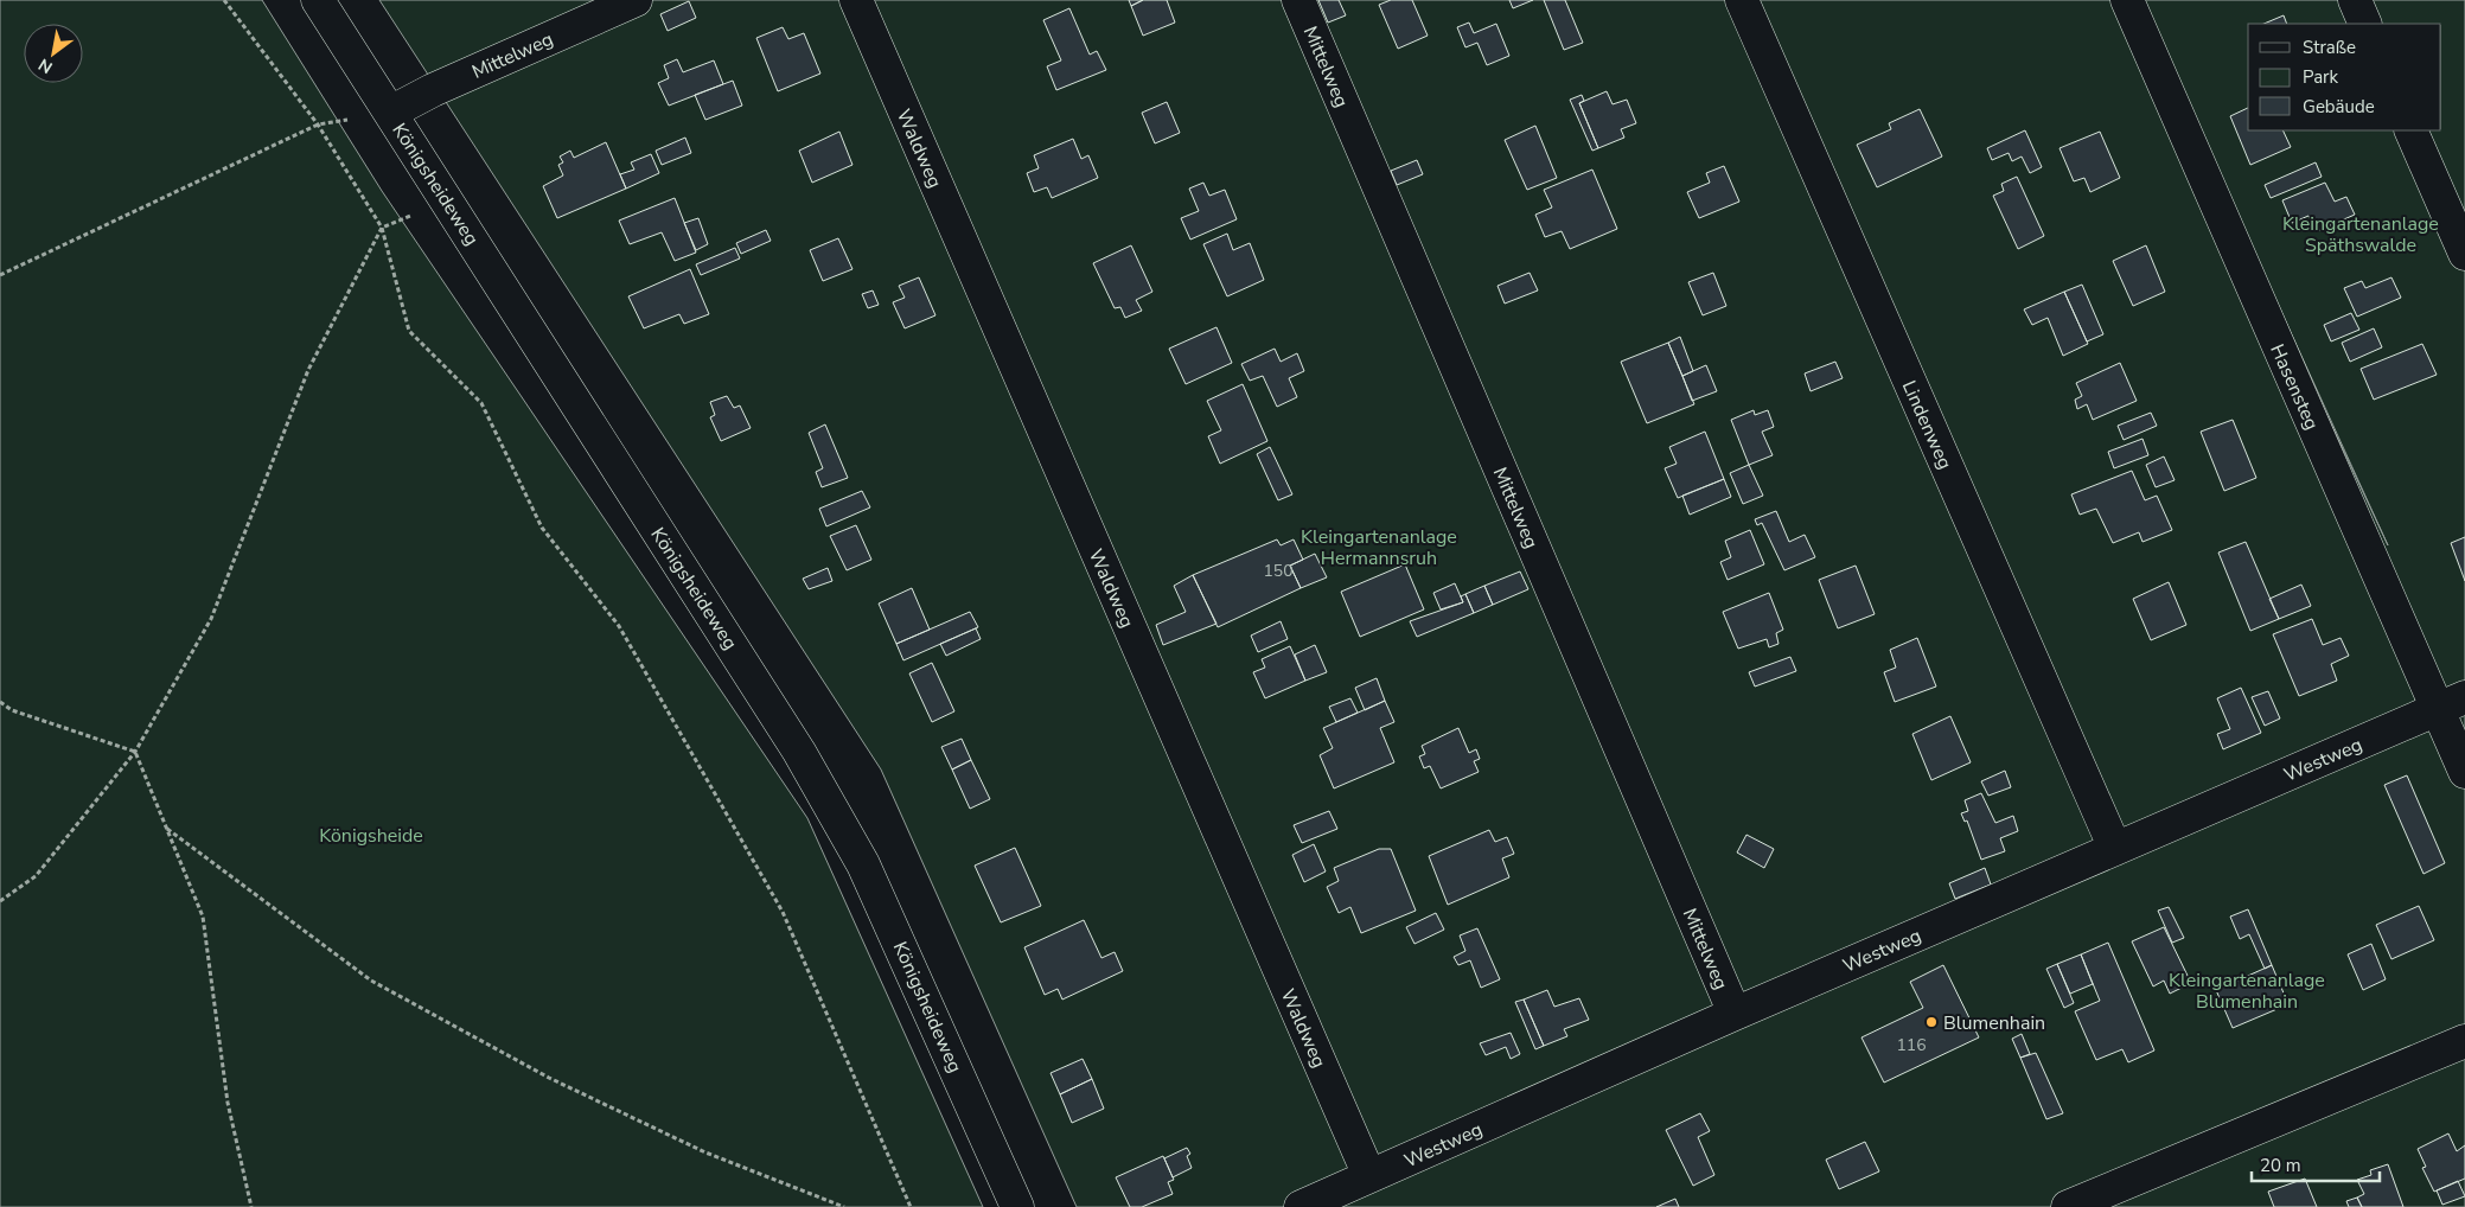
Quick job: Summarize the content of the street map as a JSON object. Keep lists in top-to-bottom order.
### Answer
{
  "streets": {
    "street": [
      "Mittelweg",
      "Waldweg",
      "Königsheideweg",
      "Hasensteg",
      "Lindenweg",
      "Westweg"
    ]
  },
  "crossings": [
    ["Mittelweg", "Königsheideweg"],
    ["Mittelweg", "Westweg"],
    ["Waldweg", "Westweg"],
    ["Hasensteg", "Westweg"],
    ["Lindenweg", "Westweg"]
  ],
  "parks": [
    "Kleingartenanlage Späthswalde",
    "Kleingartenanlage Hermannsruh",
    "Königsheide",
    "Kleingartenanlage Blumenhain"
  ],
  "places": ["Blumenhain"],
  "house_numbers": ["150", "116"],
  "legend": ["Straße", "Park", "Gebäude"],
  "scale_bar": "20 m",
  "north": "bottom left"
}
